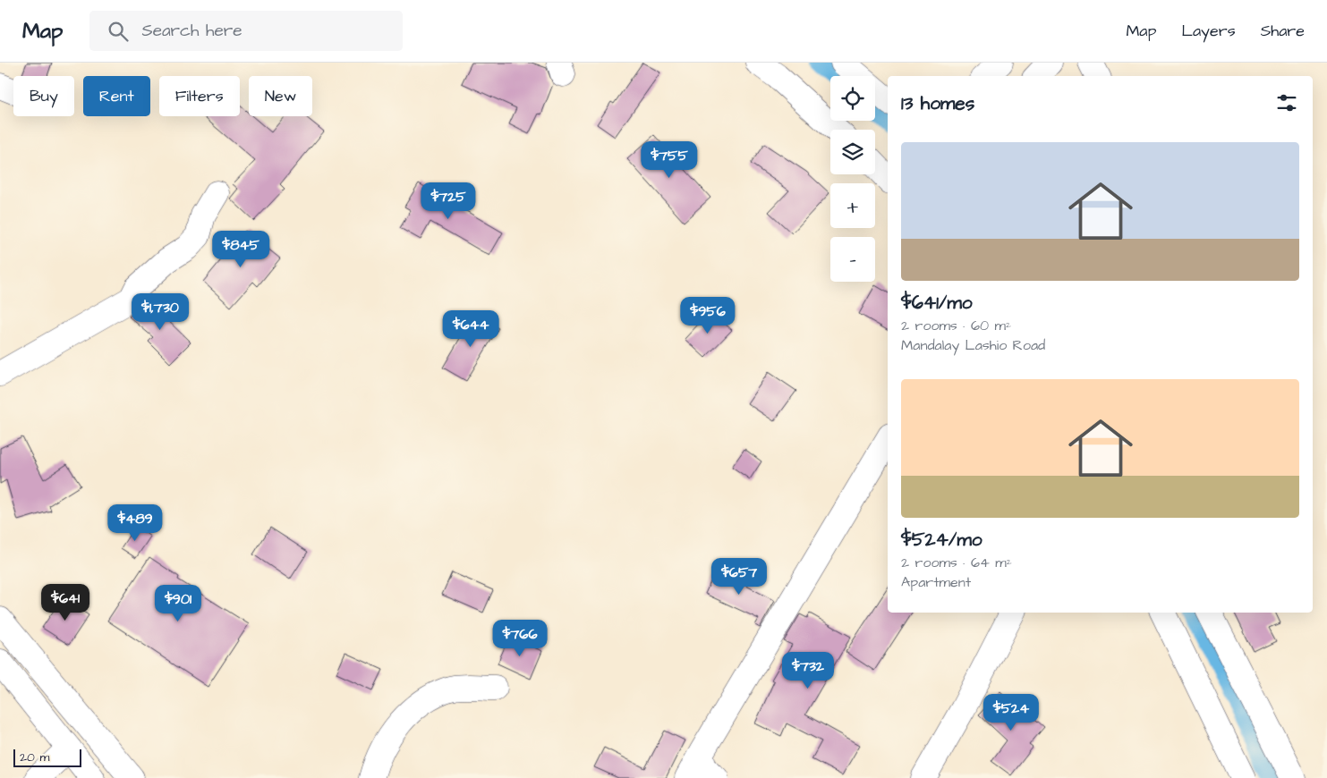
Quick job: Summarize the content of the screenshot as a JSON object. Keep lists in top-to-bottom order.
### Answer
{
  "scale_bar": "20 m",
  "page": {
    "header": "Map",
    "search": "Search here",
    "nav": ["Map", "Layers", "Share"],
    "map_buttons": ["+", "−"],
    "chip": [
      "Buy",
      "Rent",
      "Filters",
      "New"
    ],
    "heading": "13 homes",
    "list": [
      {
        "name": "$641/mo",
        "note": "2 rooms · 60 m² · Mandalay Lashio Road"
      },
      {
        "name": "$524/mo",
        "note": "2 rooms · 64 m² · Apartment"
      }
    ],
    "price": [
      "$755",
      "$725",
      "$845",
      "$1,730",
      "$956",
      "$644",
      "$489",
      "$657",
      "$641",
      "$901",
      "$766",
      "$732",
      "$524"
    ],
    "scale": "20 m"
  }
}
